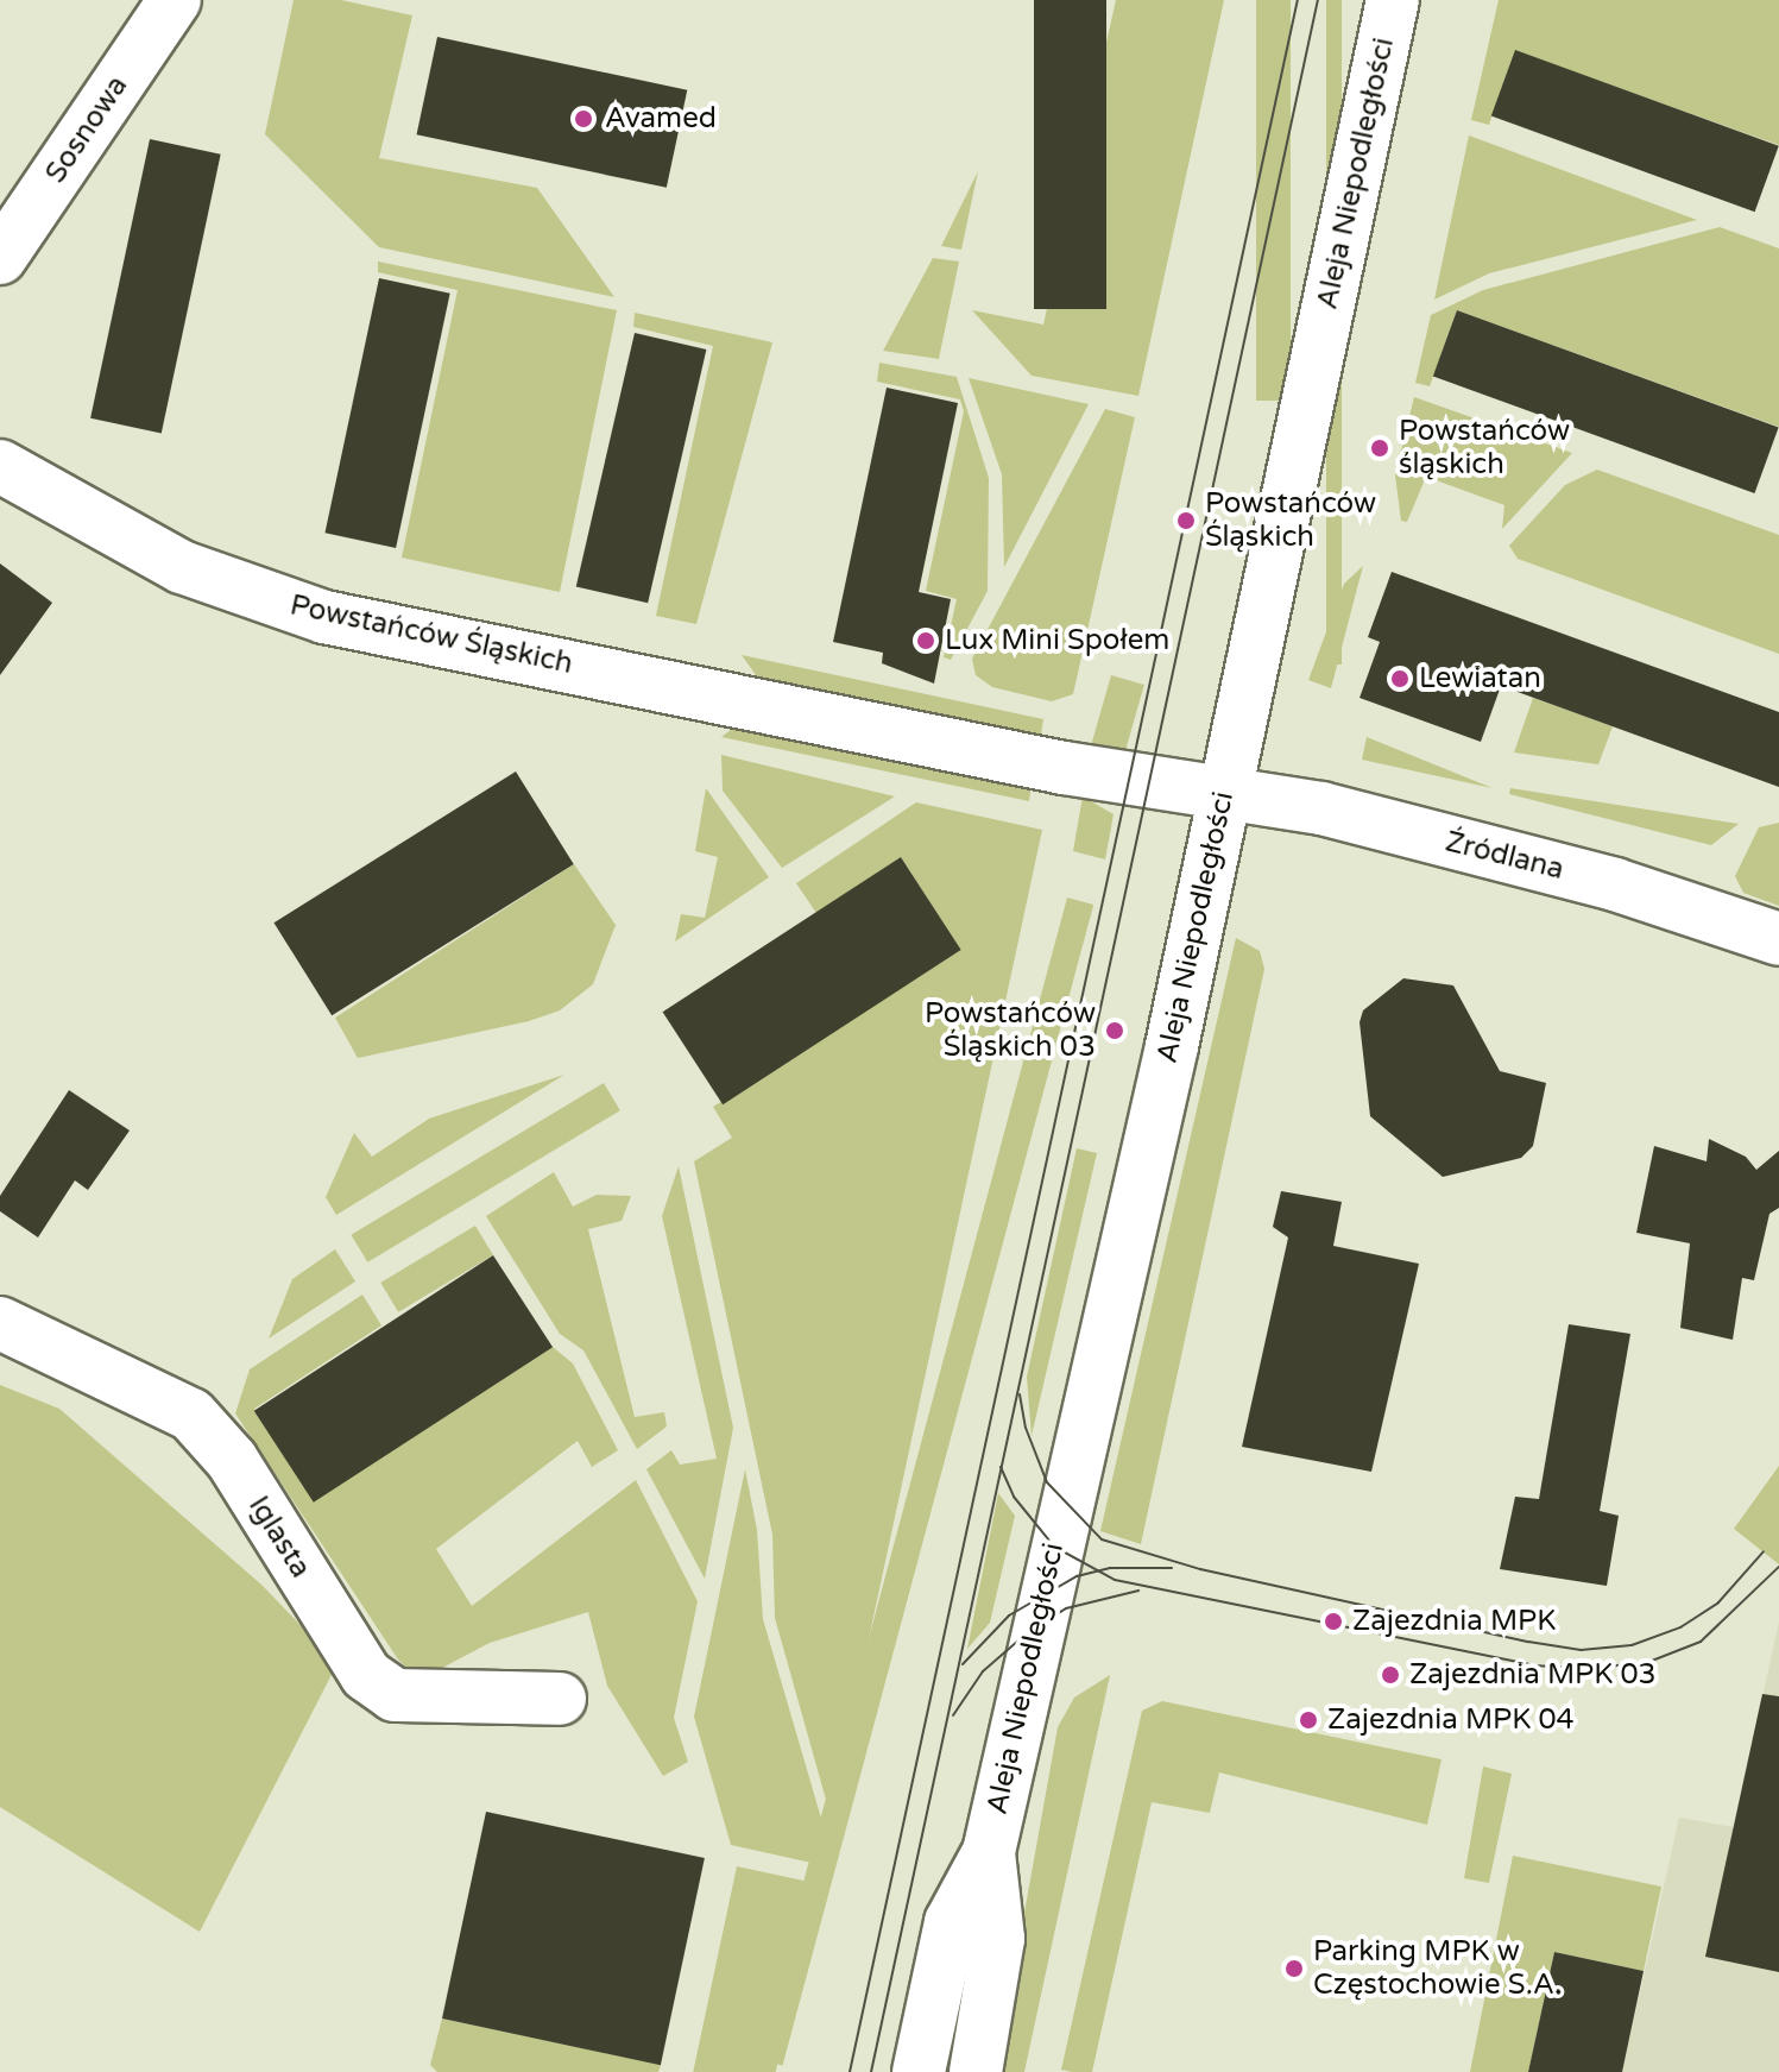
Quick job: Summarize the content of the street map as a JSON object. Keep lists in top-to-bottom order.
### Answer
{
  "streets": {
    "street": [
      "Sosnowa",
      "Aleja Niepodległości",
      "Powstańców Śląskich",
      "Źródlana",
      "Iglasta"
    ]
  },
  "crossings": [
    ["Aleja Niepodległości", "Powstańców Śląskich"],
    ["Aleja Niepodległości", "Źródlana"],
    ["Powstańców Śląskich", "Źródlana"]
  ],
  "places": [
    "Avamed",
    "Powstańców śląskich",
    "Powstańców Śląskich",
    "Lux Mini Społem",
    "Lewiatan",
    "Powstańców Śląskich 03",
    "Zajezdnia MPK",
    "Zajezdnia MPK 03",
    "Zajezdnia MPK 04",
    "Parking MPK w Częstochowie S.A."
  ]
}
